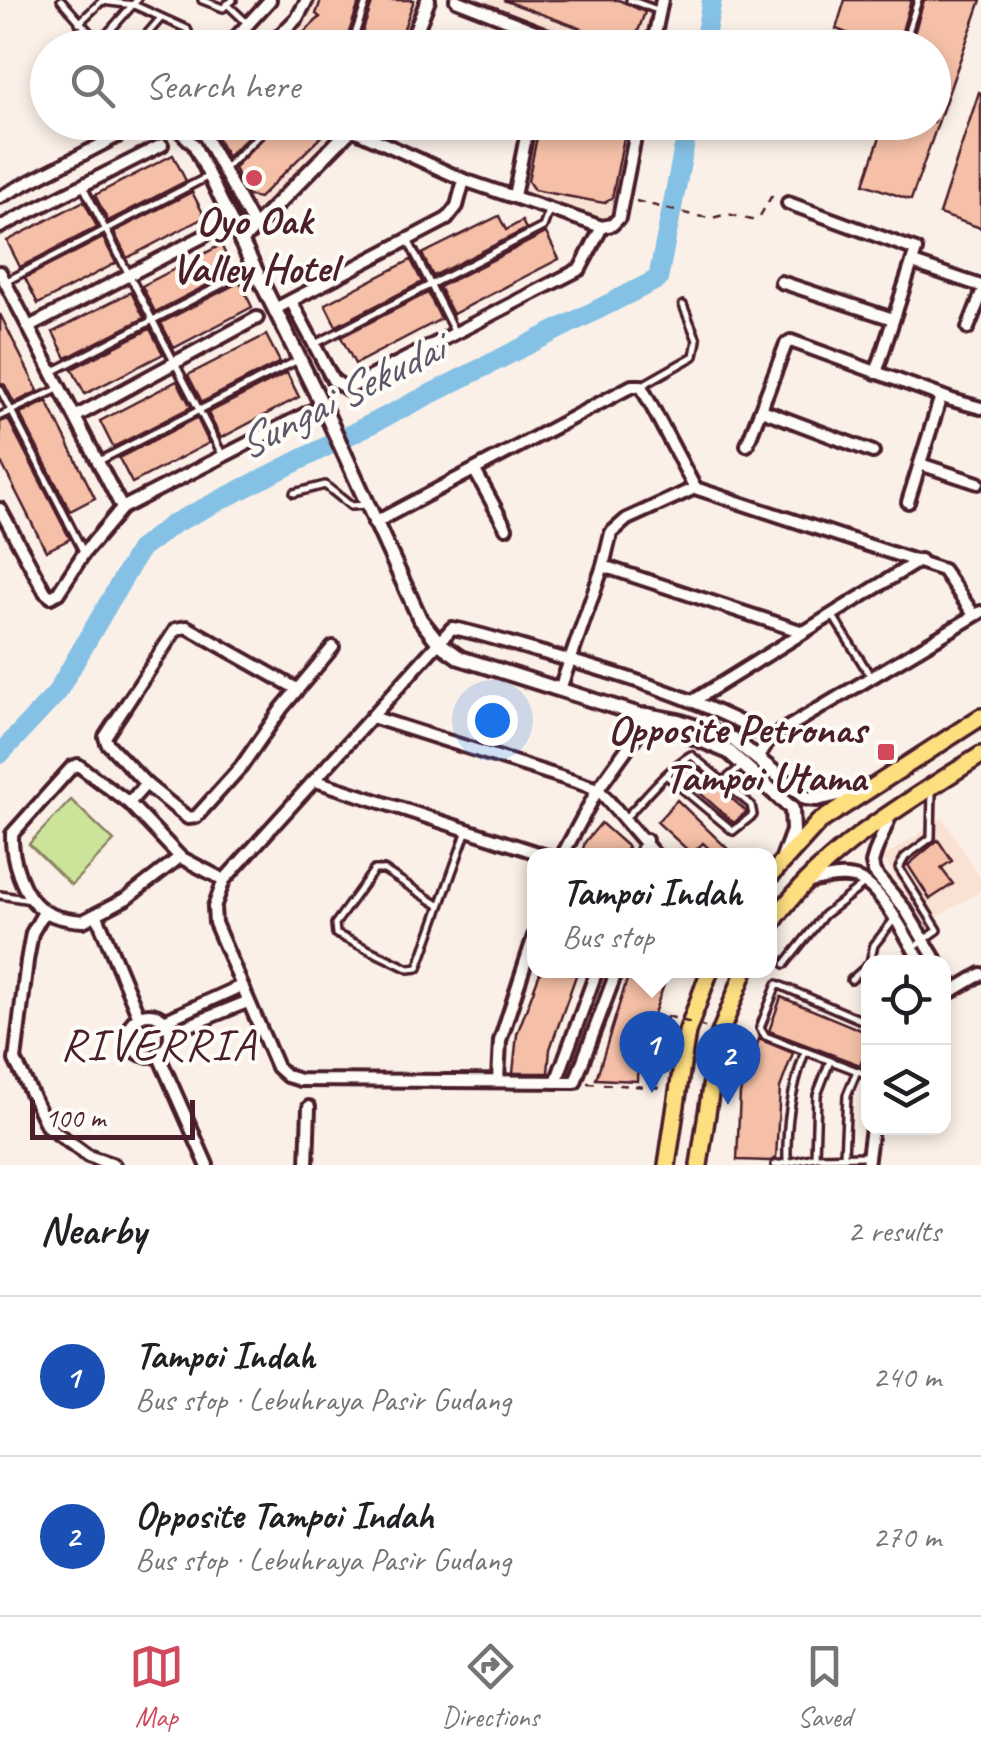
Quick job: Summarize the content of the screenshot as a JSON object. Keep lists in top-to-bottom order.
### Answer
{
  "districts": ["RIVERRIA"],
  "water": ["Sungai Sekudai"],
  "places": {
    "other": ["Oyo Oak Valley Hotel"],
    "transit": ["Opposite Petronas Tampoi Utama"]
  },
  "scale_bar": "100 m",
  "page": {
    "search": "Search here",
    "popup": ["Tampoi Indah", "Bus stop"],
    "pins": ["1", "2"],
    "scale": "100 m",
    "heading": ["Nearby", "2 results"],
    "list": [
      {
        "mark": "1",
        "name": "Tampoi Indah",
        "note": "Bus stop · Lebuhraya Pasir Gudang",
        "value": "240 m"
      },
      {
        "mark": "2",
        "name": "Opposite Tampoi Indah",
        "note": "Bus stop · Lebuhraya Pasir Gudang",
        "value": "270 m"
      }
    ],
    "nav": ["Map", "Directions", "Saved"]
  }
}
